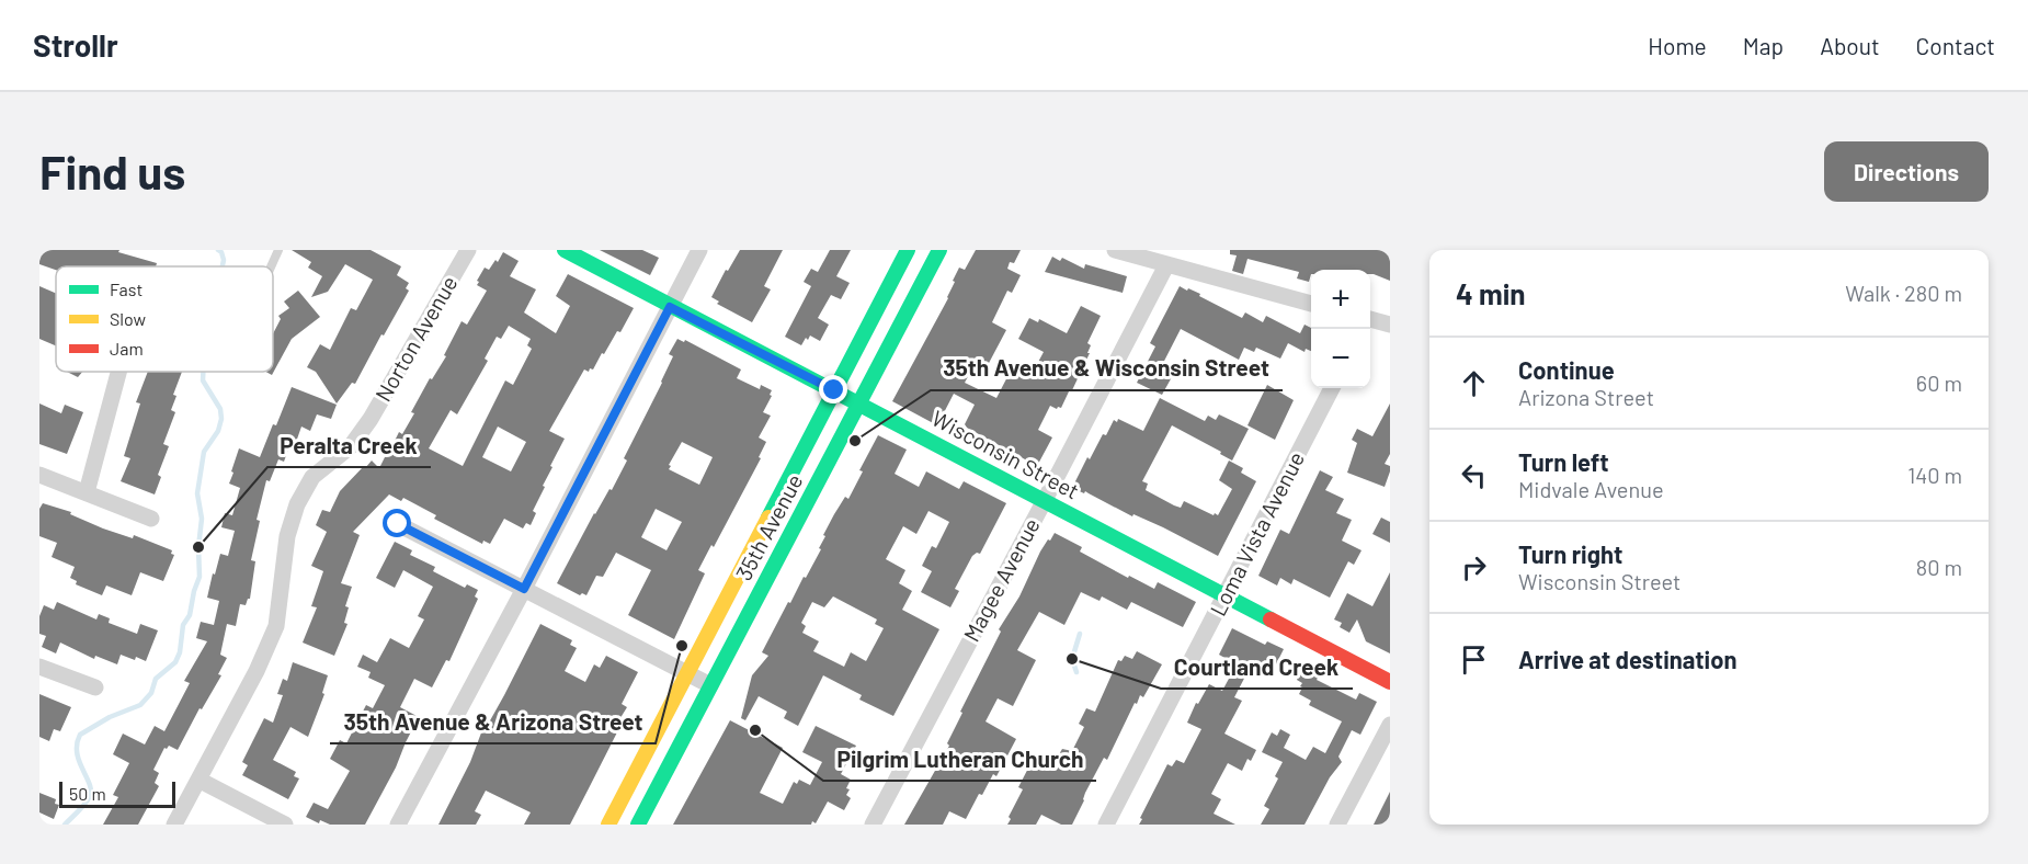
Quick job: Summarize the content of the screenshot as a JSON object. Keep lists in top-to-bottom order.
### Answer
{
  "streets": {
    "main road": ["Wisconsin Street", "35th Avenue"],
    "street": ["Norton Avenue", "Loma Vista Avenue", "Magee Avenue"]
  },
  "crossings": [
    ["Wisconsin Street", "35th Avenue"],
    ["Wisconsin Street", "Loma Vista Avenue"],
    ["Wisconsin Street", "Magee Avenue"]
  ],
  "places": [
    "35th Avenue & Wisconsin Street",
    "Peralta Creek",
    "35th Avenue & Arizona Street",
    "Courtland Creek",
    "Pilgrim Lutheran Church"
  ],
  "legend": ["Fast", "Slow", "Jam"],
  "scale_bar": "50 m",
  "page": {
    "header": "Strollr",
    "nav": [
      "Home",
      "Map",
      "About",
      "Contact"
    ],
    "buttons": "Directions",
    "title": "Find us",
    "heading": ["4 min", "Walk · 280 m"],
    "map_buttons": ["+", "−"],
    "list": [
      ["Continue", "Arizona Street", "60 m"],
      ["Turn left", "Midvale Avenue", "140 m"],
      ["Turn right", "Wisconsin Street", "80 m"],
      "Arrive at destination"
    ],
    "scale": "50 m"
  }
}
